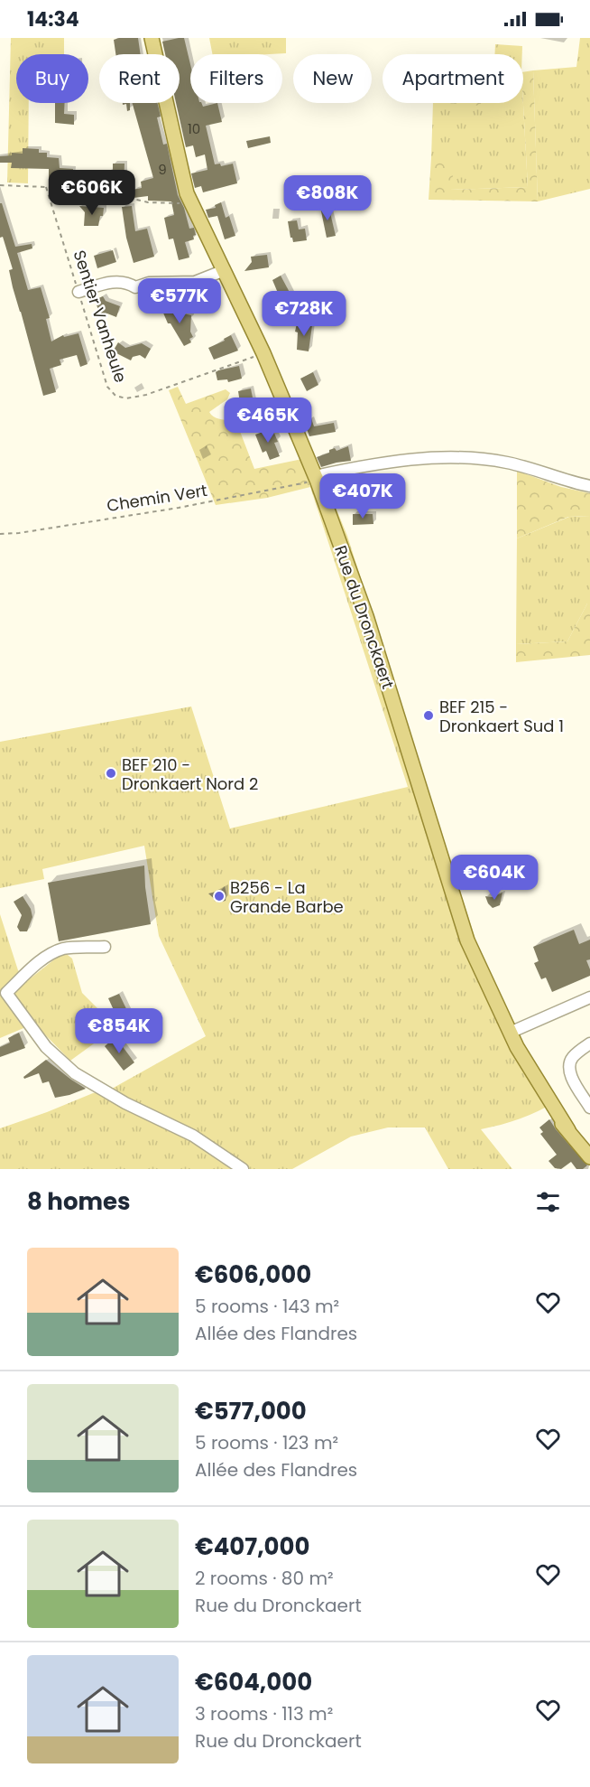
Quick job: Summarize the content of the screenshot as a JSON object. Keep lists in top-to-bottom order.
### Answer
{
  "streets": {
    "main road": ["Rue du Dronckaert"],
    "path": ["Sentier Vanheule", "Chemin Vert"]
  },
  "crossings": [
    ["Sentier Vanheule", "Rue du Dronckaert"],
    ["Chemin Vert", "Rue du Dronckaert"]
  ],
  "places": ["BEF 215 - Dronkaert Sud 1", "BEF 210 - Dronkaert Nord 2", "B256 - La Grande Barbe"],
  "house_numbers": ["10", "9"],
  "page": {
    "status": "14:34",
    "chip": [
      "Buy",
      "Rent",
      "Filters",
      "New",
      "Apartment"
    ],
    "price": [
      "€606K",
      "€808K",
      "€577K",
      "€728K",
      "€465K",
      "€407K",
      "€604K",
      "€854K"
    ],
    "heading": "8 homes",
    "list": [
      {
        "name": "€606,000",
        "note": "5 rooms · 143 m² · Allée des Flandres"
      },
      {
        "name": "€577,000",
        "note": "5 rooms · 123 m² · Allée des Flandres"
      },
      {
        "name": "€407,000",
        "note": "2 rooms · 80 m² · Rue du Dronckaert"
      },
      {
        "name": "€604,000",
        "note": "3 rooms · 113 m² · Rue du Dronckaert"
      }
    ]
  }
}
